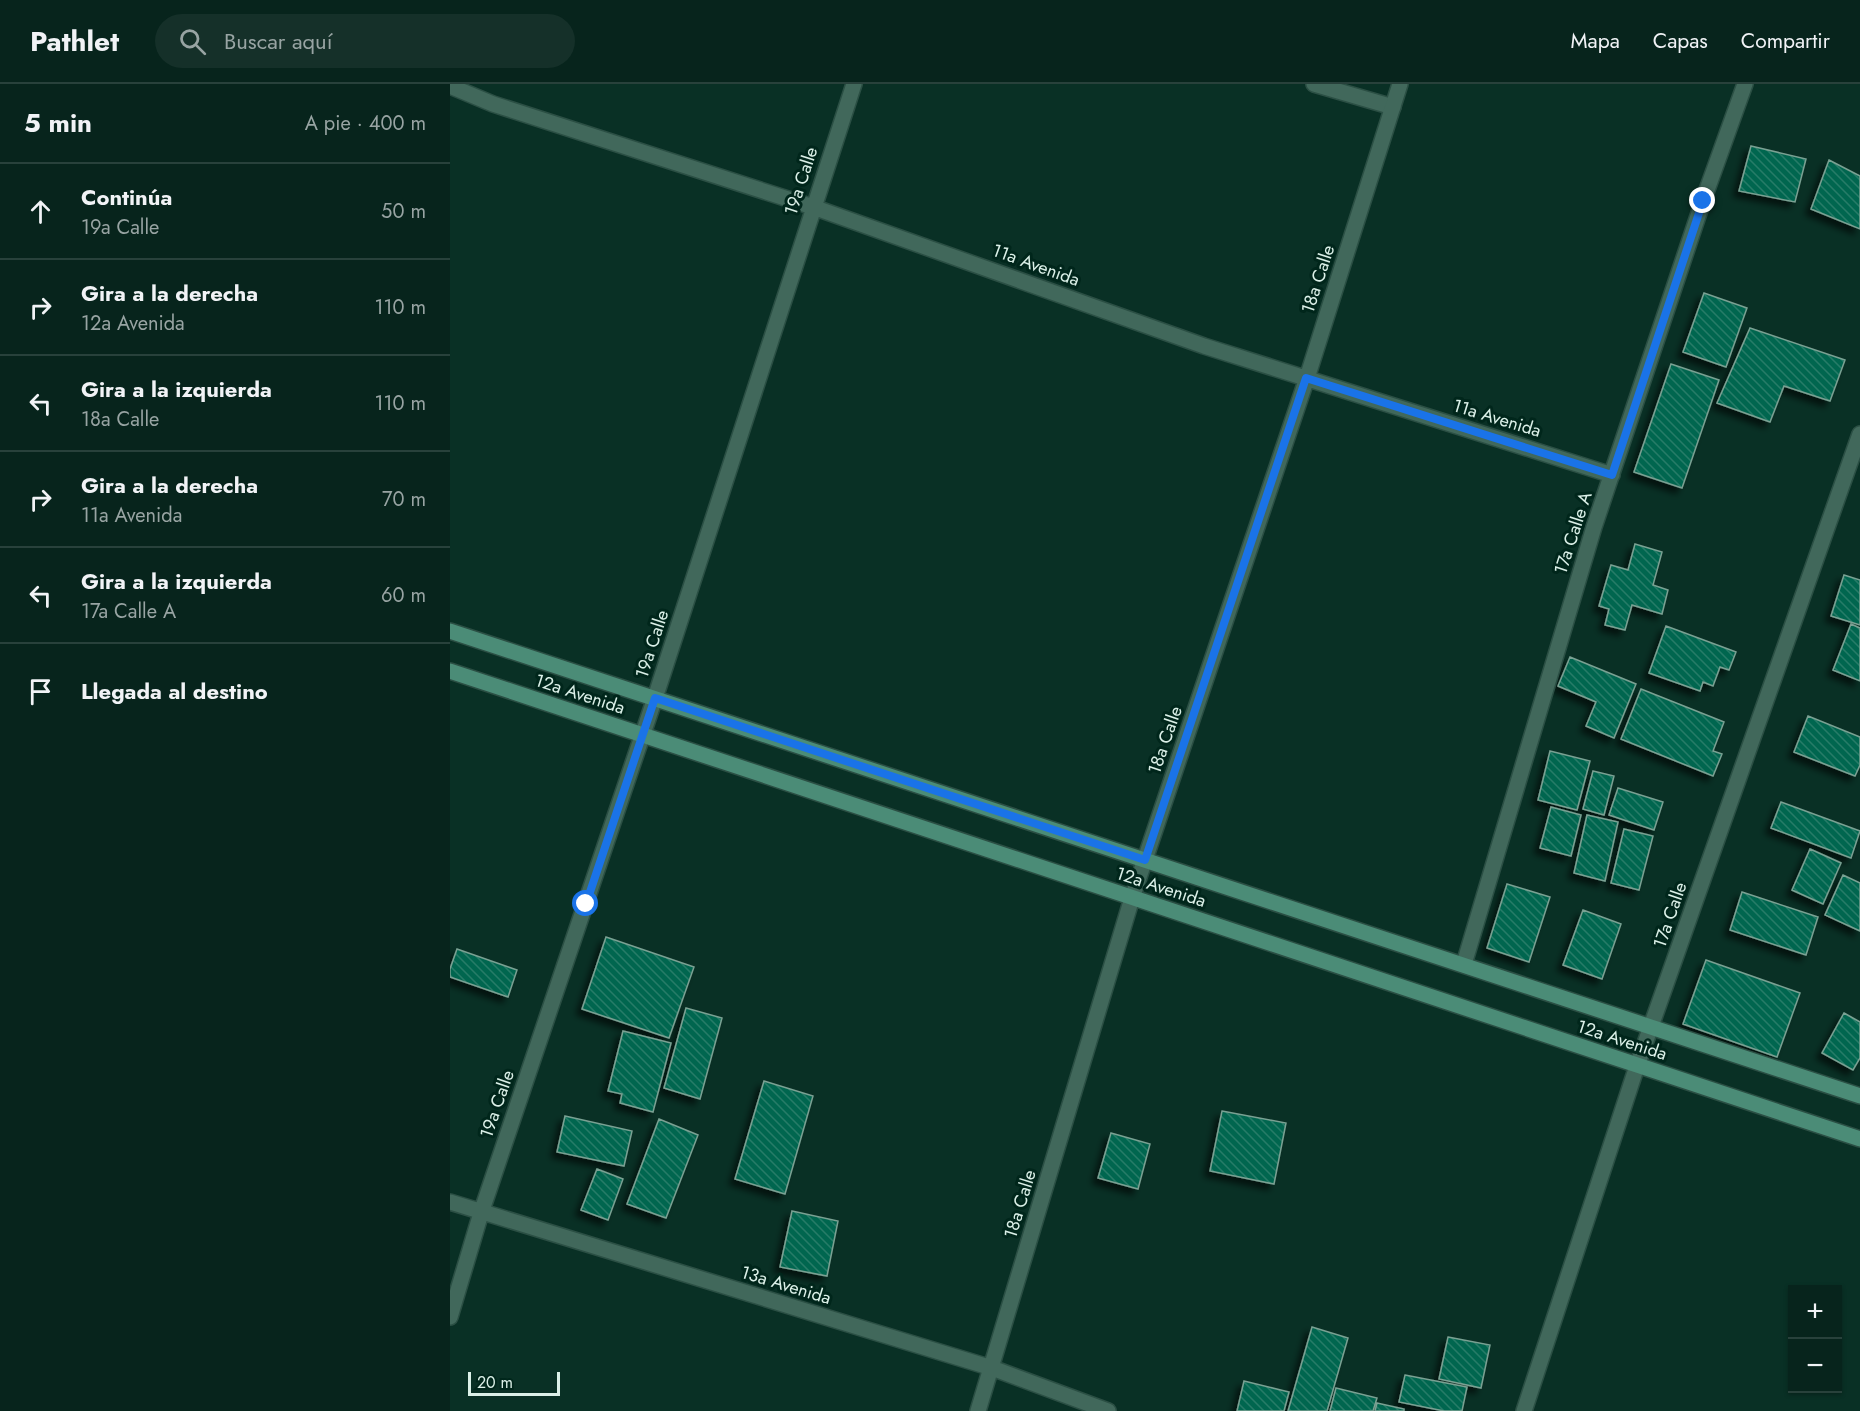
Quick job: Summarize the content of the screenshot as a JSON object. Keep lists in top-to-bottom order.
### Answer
{
  "streets": {
    "main road": ["12a Avenida"],
    "street": [
      "19a Calle",
      "11a Avenida",
      "18a Calle",
      "17a Calle A",
      "17a Calle",
      "13a Avenida"
    ]
  },
  "crossings": [
    ["19a Calle", "11a Avenida"],
    ["19a Calle", "12a Avenida"],
    ["19a Calle", "13a Avenida"],
    ["11a Avenida", "18a Calle"],
    ["11a Avenida", "17a Calle A"],
    ["18a Calle", "12a Avenida"],
    ["18a Calle", "13a Avenida"],
    ["17a Calle A", "12a Avenida"],
    ["12a Avenida", "17a Calle"]
  ],
  "scale_bar": "20 m",
  "page": {
    "header": "Pathlet",
    "search": "Buscar aquí",
    "nav": ["Mapa", "Capas", "Compartir"],
    "heading": ["5 min", "A pie · 400 m"],
    "list": [
      ["Continúa", "19a Calle", "50 m"],
      ["Gira a la derecha", "12a Avenida", "110 m"],
      ["Gira a la izquierda", "18a Calle", "110 m"],
      ["Gira a la derecha", "11a Avenida", "70 m"],
      ["Gira a la izquierda", "17a Calle A", "60 m"],
      "Llegada al destino"
    ],
    "map_buttons": ["+", "−"],
    "scale": "20 m"
  }
}
